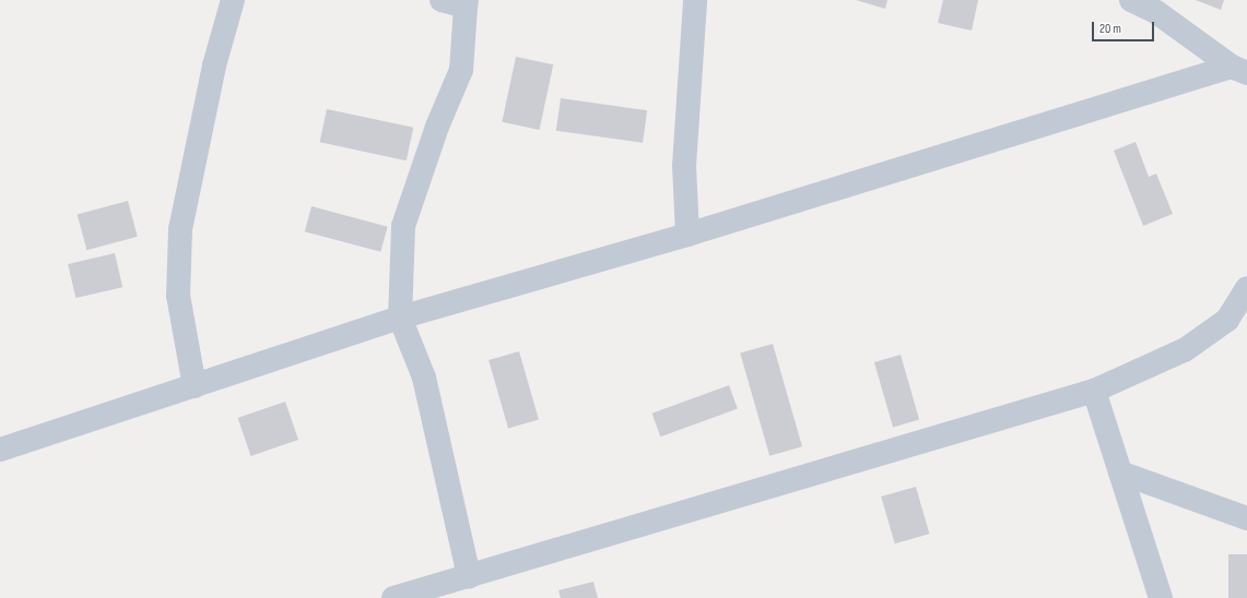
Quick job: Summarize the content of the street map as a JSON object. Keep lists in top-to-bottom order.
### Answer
{
  "scale_bar": "20 m"
}
